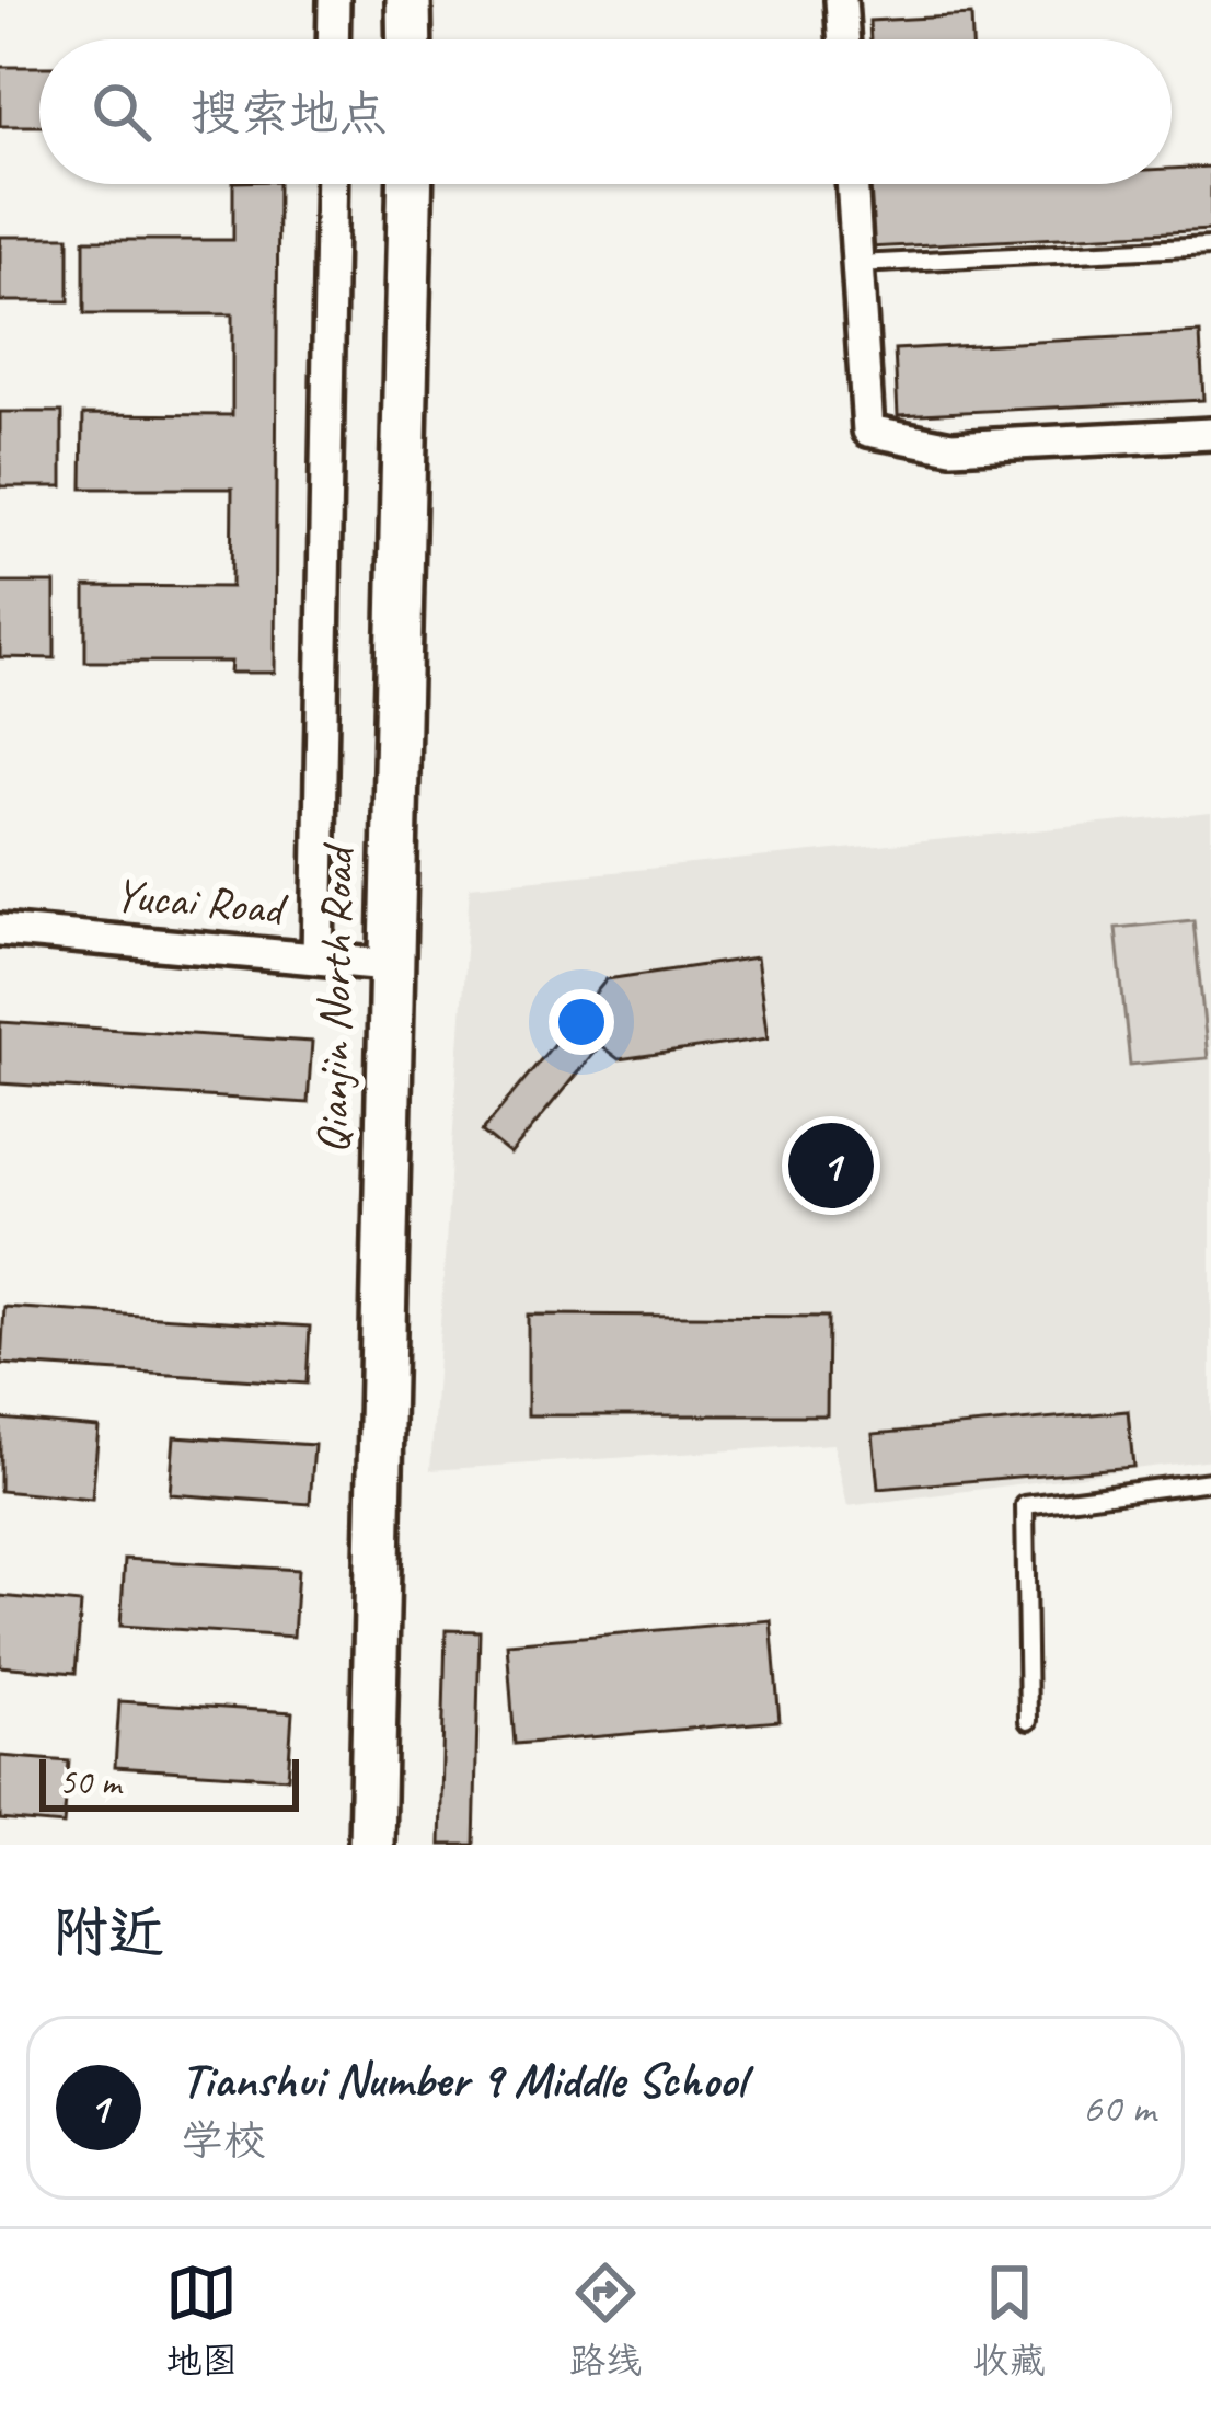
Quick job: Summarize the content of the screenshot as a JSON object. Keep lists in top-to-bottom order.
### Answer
{
  "streets": {
    "main road": ["Qianjin North Road"],
    "street": ["Yucai Road"]
  },
  "crossings": [
    ["Yucai Road", "Qianjin North Road"]
  ],
  "scale_bar": "50 m",
  "page": {
    "search": "搜索地点",
    "pins": "1",
    "scale": "50 m",
    "heading": "附近",
    "list": [
      {
        "mark": "1",
        "name": "Tianshui Number 9 Middle School",
        "note": "学校",
        "value": "60 m"
      }
    ],
    "nav": ["地图", "路线", "收藏"]
  }
}
